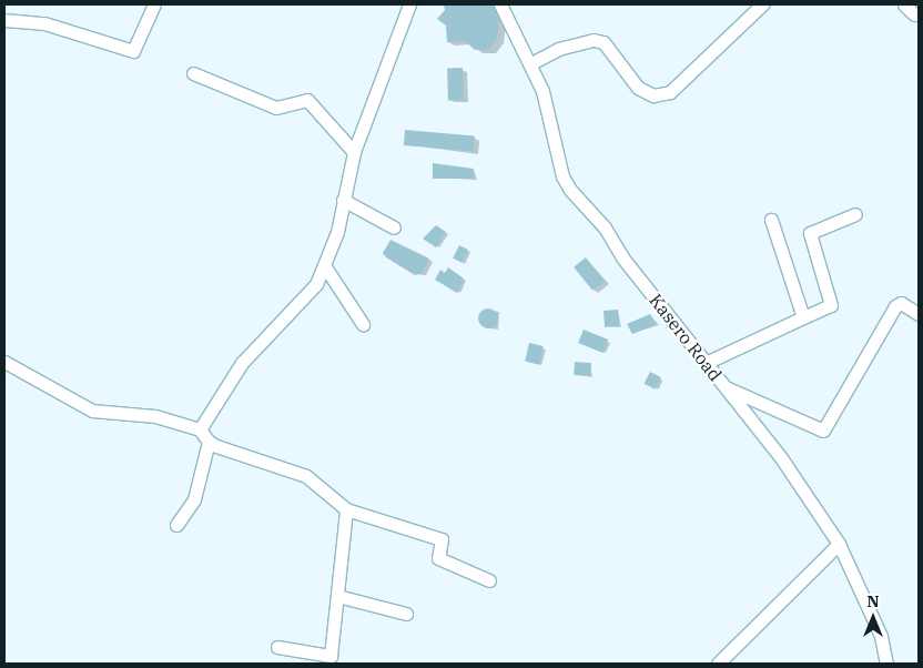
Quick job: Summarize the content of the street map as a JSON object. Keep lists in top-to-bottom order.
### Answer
{
  "streets": {
    "street": ["Kasero Road"]
  },
  "north": "top"
}
